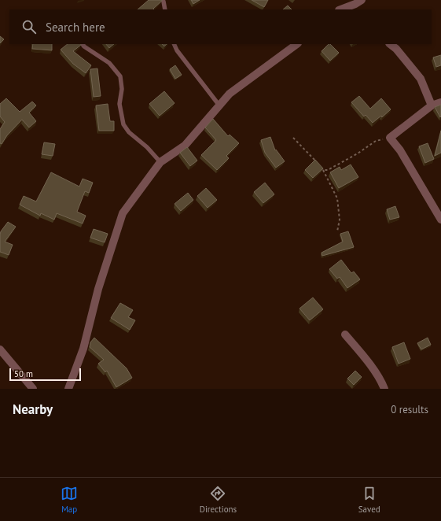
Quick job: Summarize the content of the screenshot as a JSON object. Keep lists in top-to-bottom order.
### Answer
{
  "scale_bar": "50 m",
  "page": {
    "search": "Search here",
    "scale": "50 m",
    "heading": ["Nearby", "0 results"],
    "nav": ["Map", "Directions", "Saved"]
  }
}
